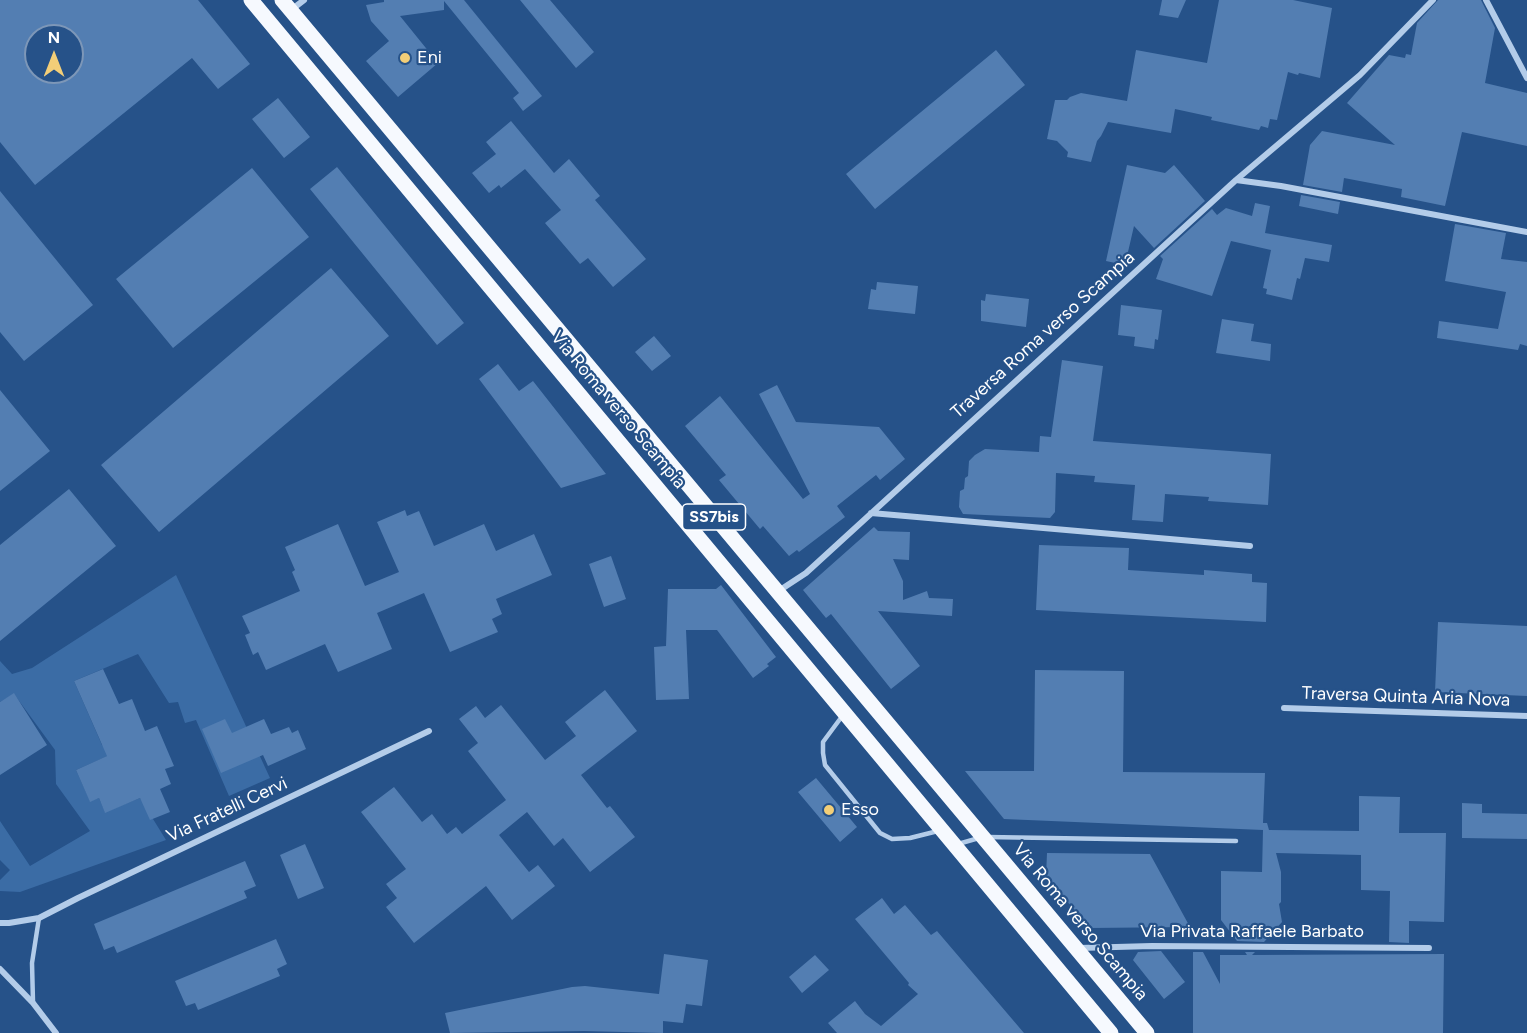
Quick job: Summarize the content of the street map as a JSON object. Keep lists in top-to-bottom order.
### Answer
{
  "streets": {
    "main road": ["Via Roma verso Scampia", "SS7bis"],
    "street": [
      "Traversa Roma verso Scampia",
      "Traversa Quinta Aria Nova",
      "Via Fratelli Cervi",
      "Via Privata Raffaele Barbato"
    ]
  },
  "crossings": [
    ["Traversa Roma verso Scampia", "Via Roma verso Scampia"],
    ["Via Roma verso Scampia", "Via Privata Raffaele Barbato"]
  ],
  "places": ["Eni", "Esso"],
  "north": "top"
}
